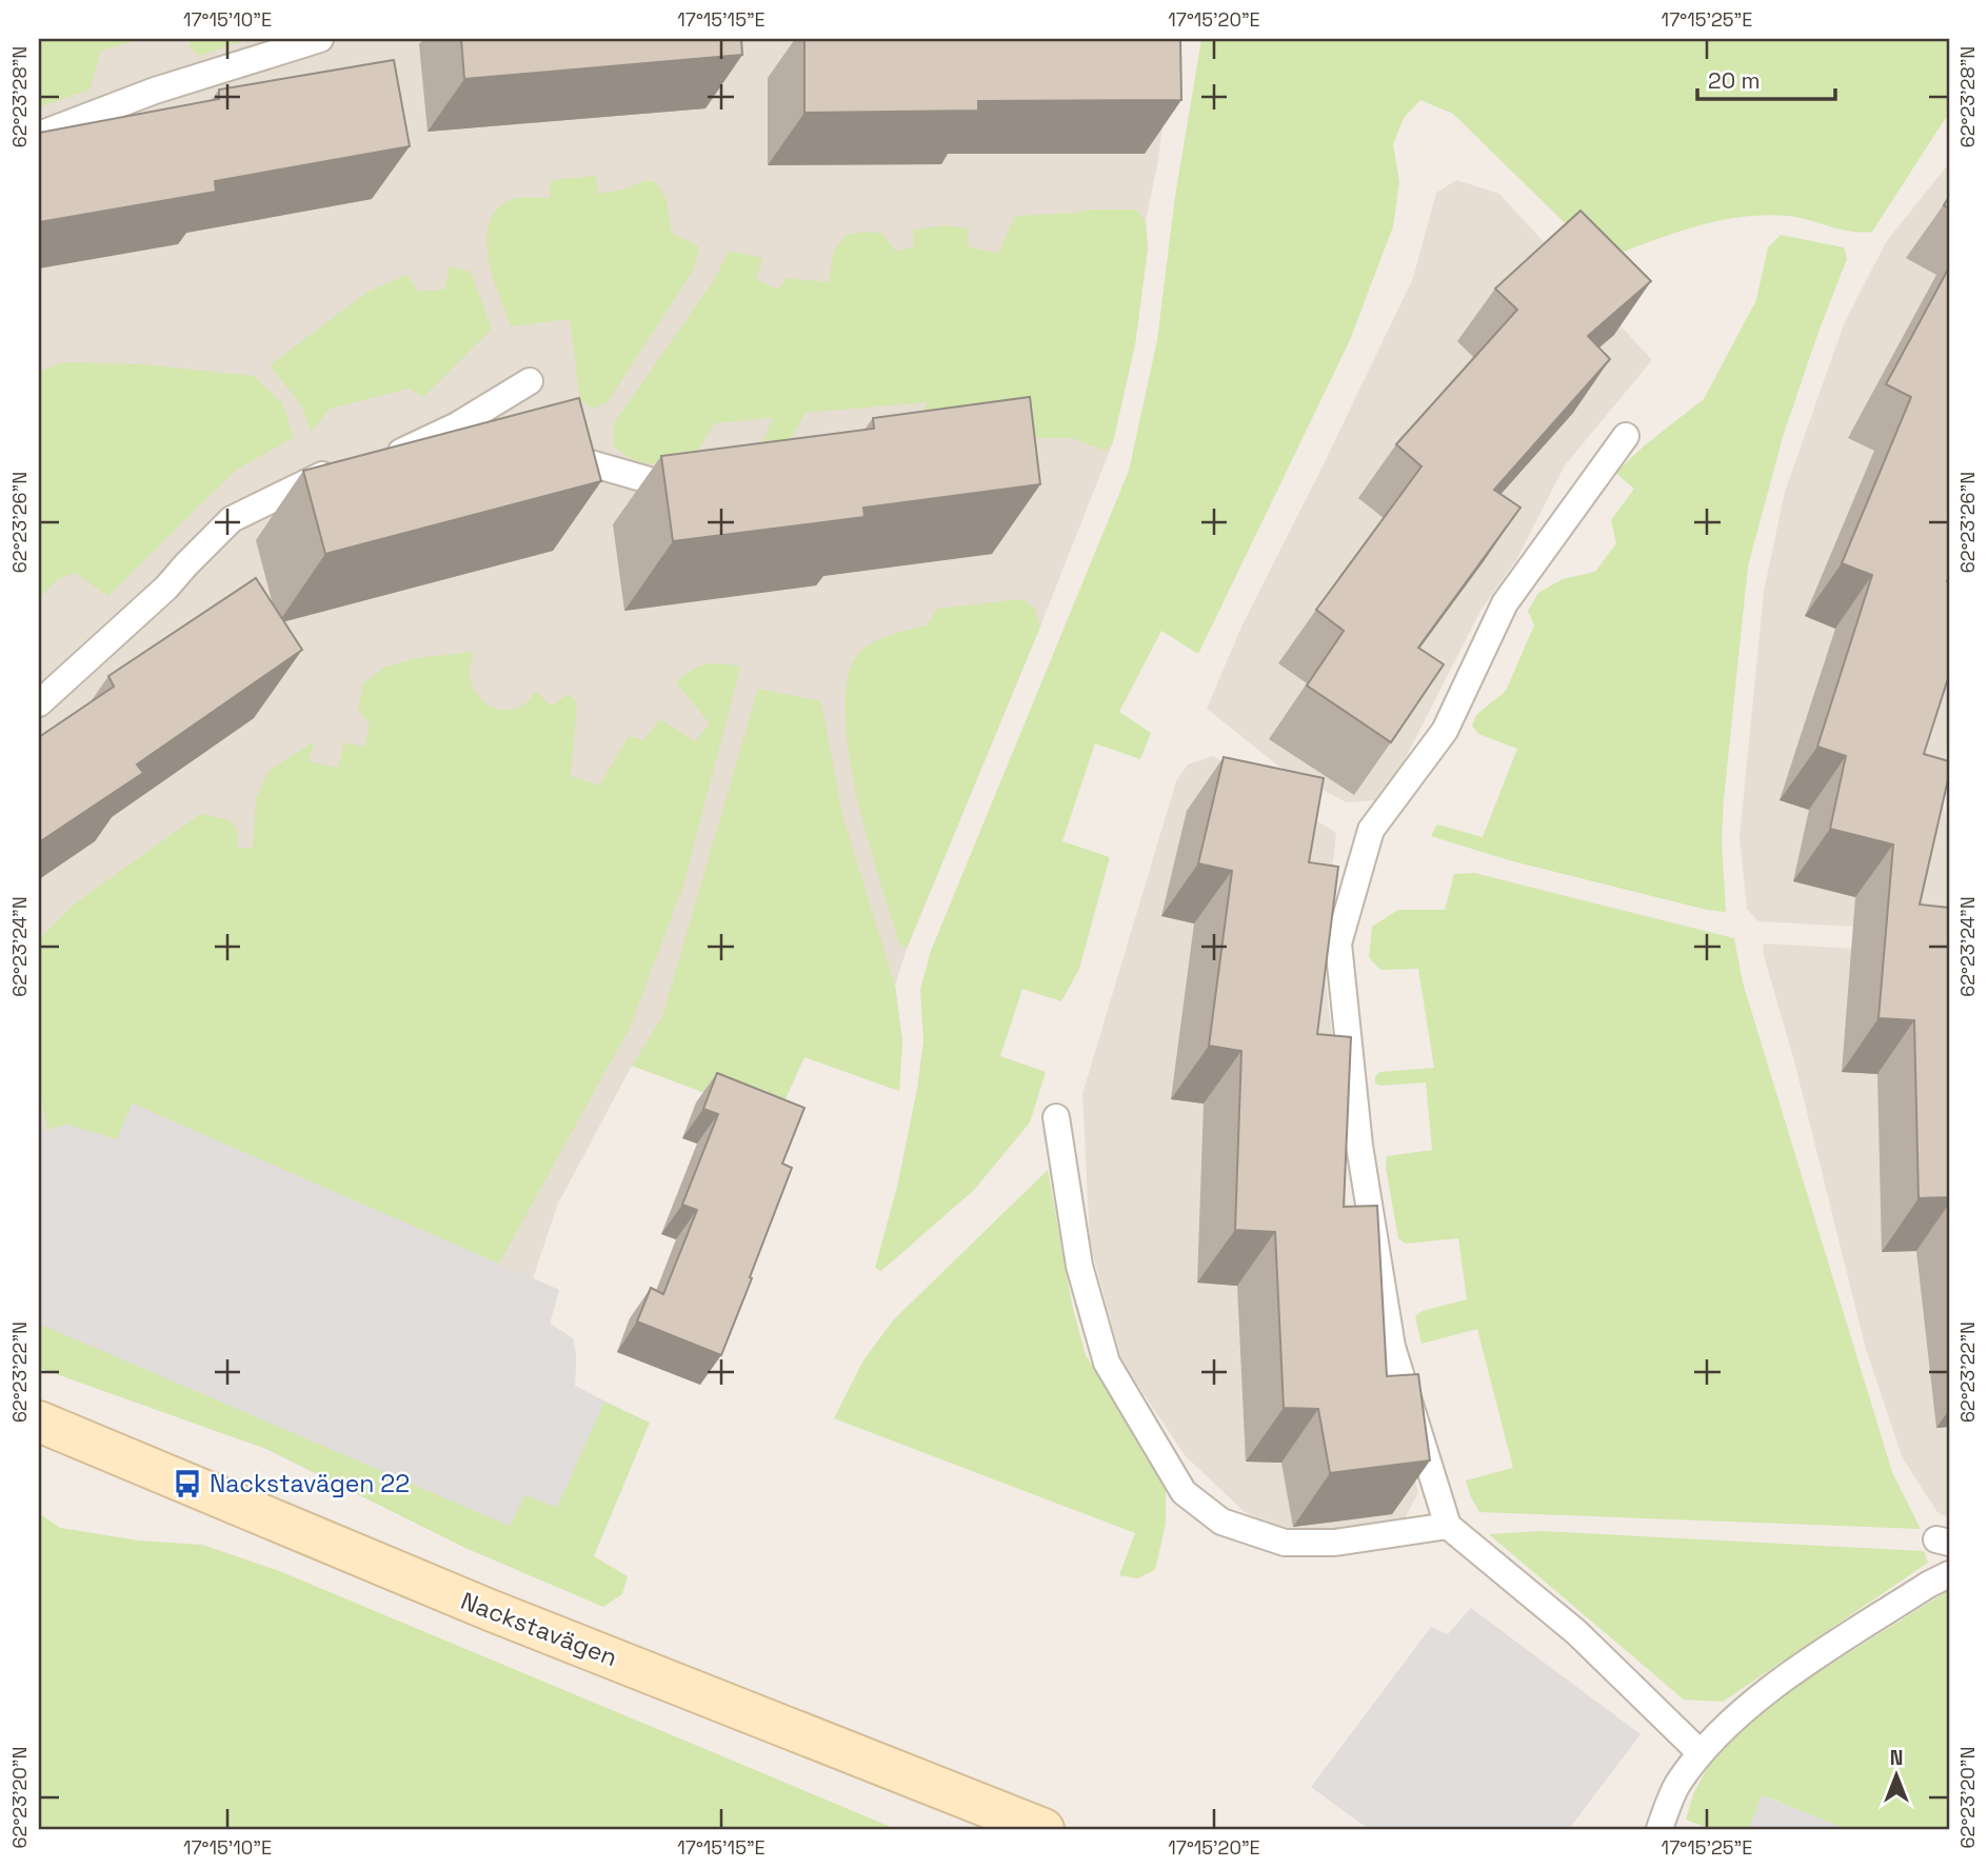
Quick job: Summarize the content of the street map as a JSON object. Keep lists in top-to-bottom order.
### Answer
{
  "streets": {
    "street": ["Nackstavägen"]
  },
  "places": {
    "bus stop": ["Nackstavägen 22"]
  },
  "scale_bar": "20 m",
  "north": "top",
  "coordinates": [
    "17°15'10\"E",
    "17°15'15\"E",
    "17°15'20\"E",
    "17°15'25\"E",
    "62°23'28\"N",
    "62°23'26\"N",
    "62°23'24\"N",
    "62°23'22\"N",
    "62°23'20\"N"
  ]
}
